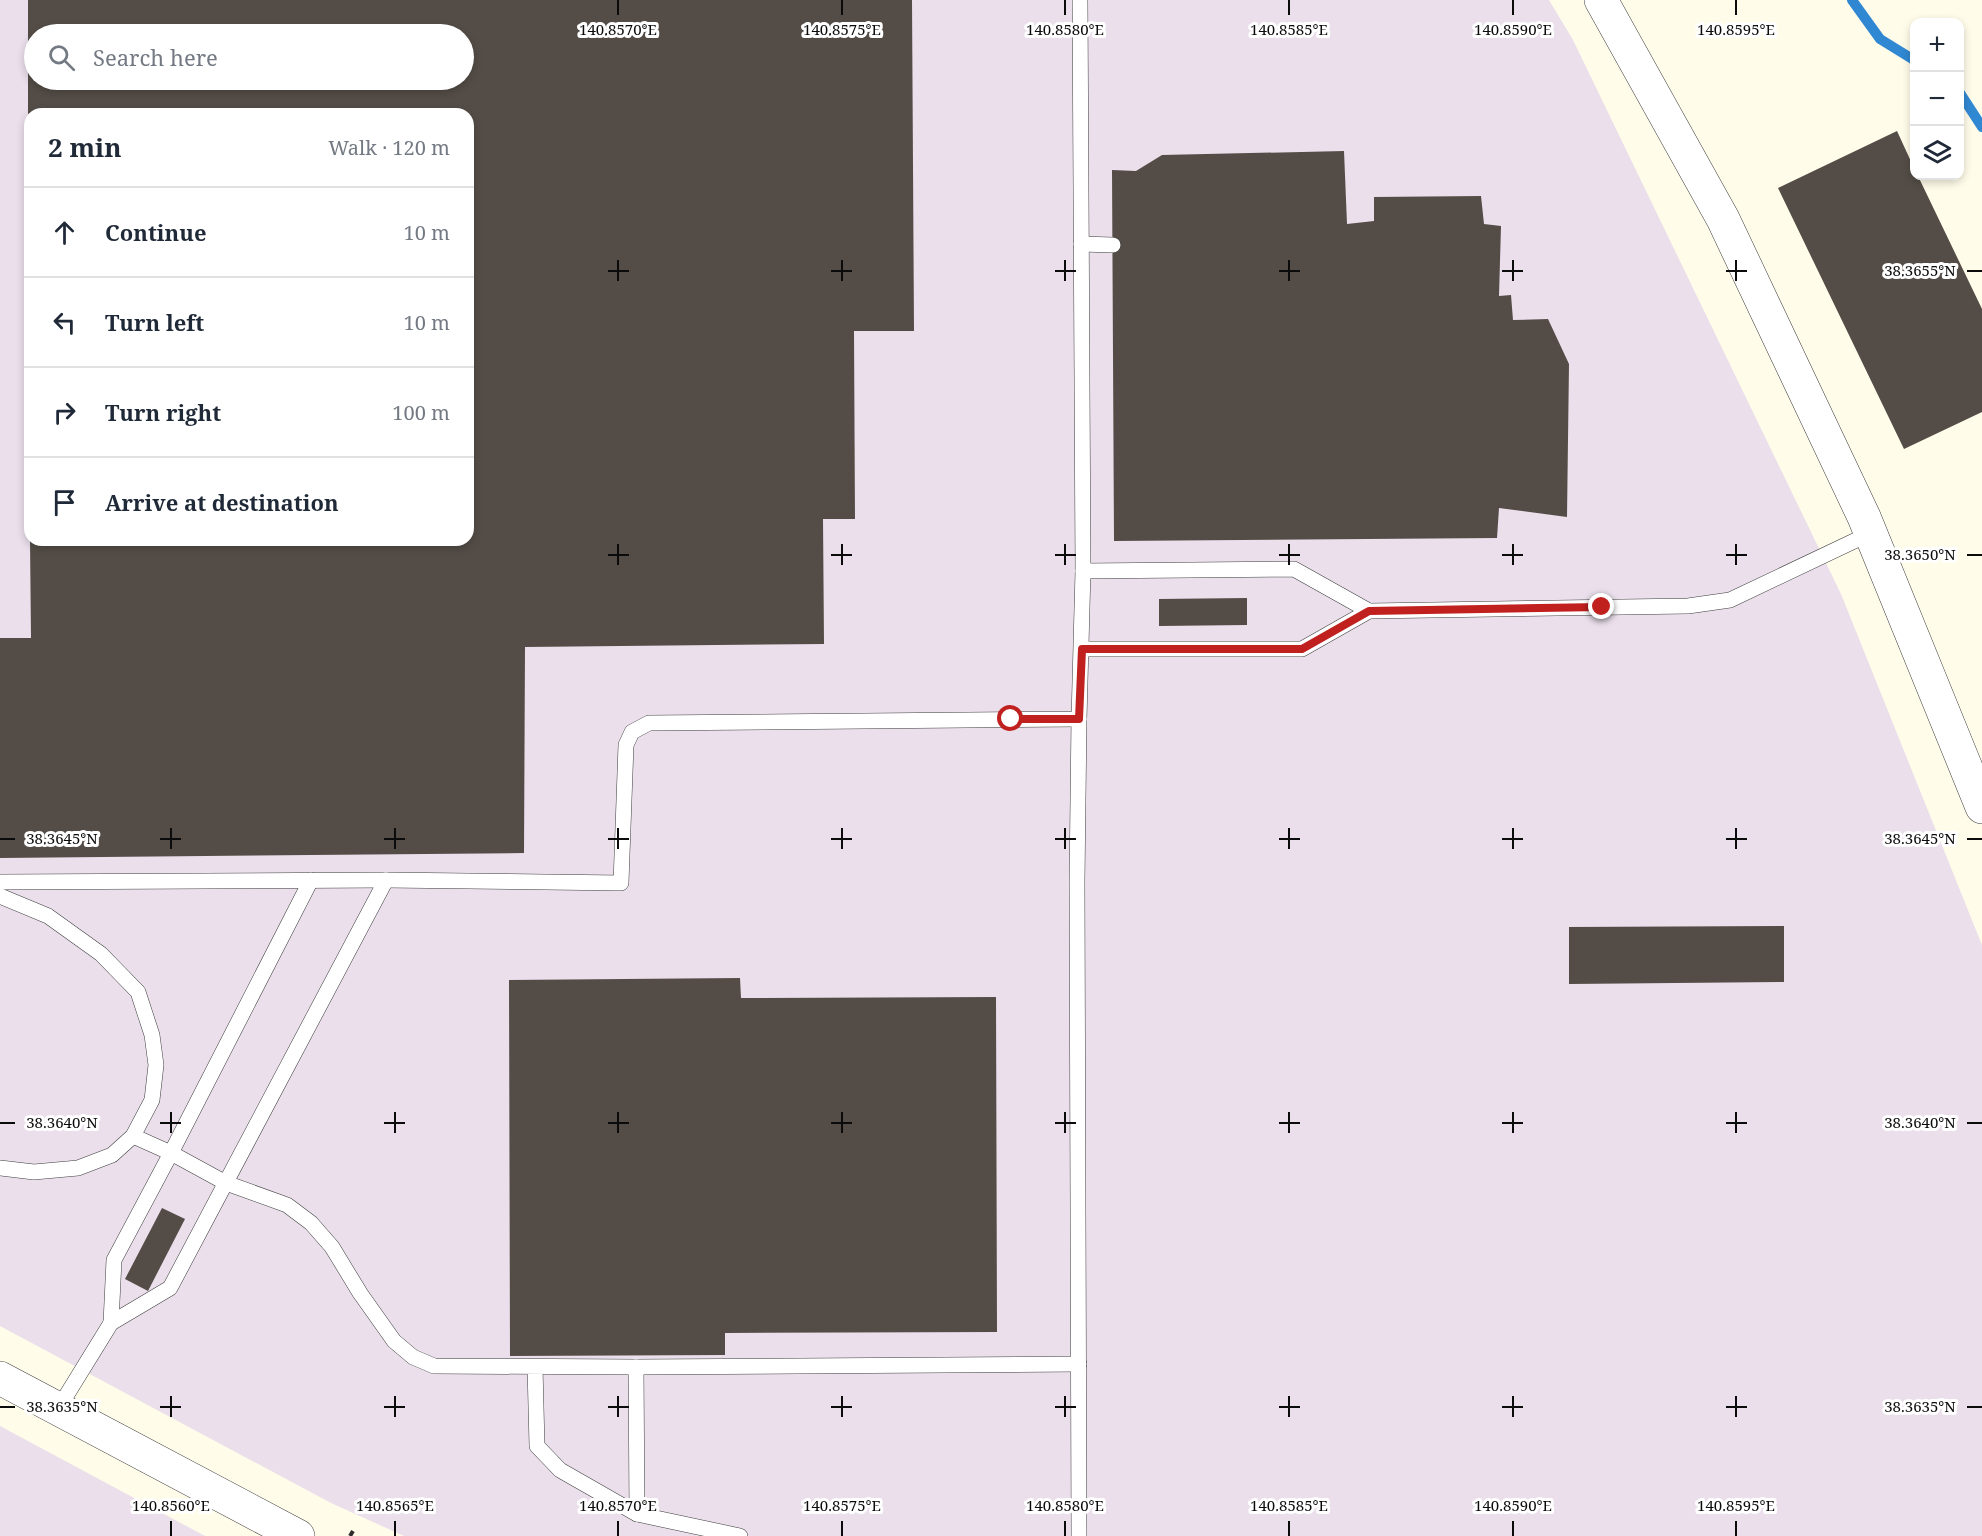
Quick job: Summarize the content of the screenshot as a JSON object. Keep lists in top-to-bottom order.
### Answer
{
  "page": {
    "map_buttons": ["+", "−"],
    "search": "Search here",
    "heading": ["2 min", "Walk · 120 m"],
    "list": [
      ["Continue", "10 m"],
      ["Turn left", "10 m"],
      ["Turn right", "100 m"],
      "Arrive at destination"
    ]
  },
  "coordinates": [
    "140.8570°E",
    "140.8575°E",
    "140.8580°E",
    "140.8585°E",
    "140.8590°E",
    "140.8595°E",
    "38.3655°N",
    "38.3650°N",
    "38.3645°N",
    "38.3640°N",
    "38.3635°N",
    "140.8560°E",
    "140.8565°E"
  ]
}
